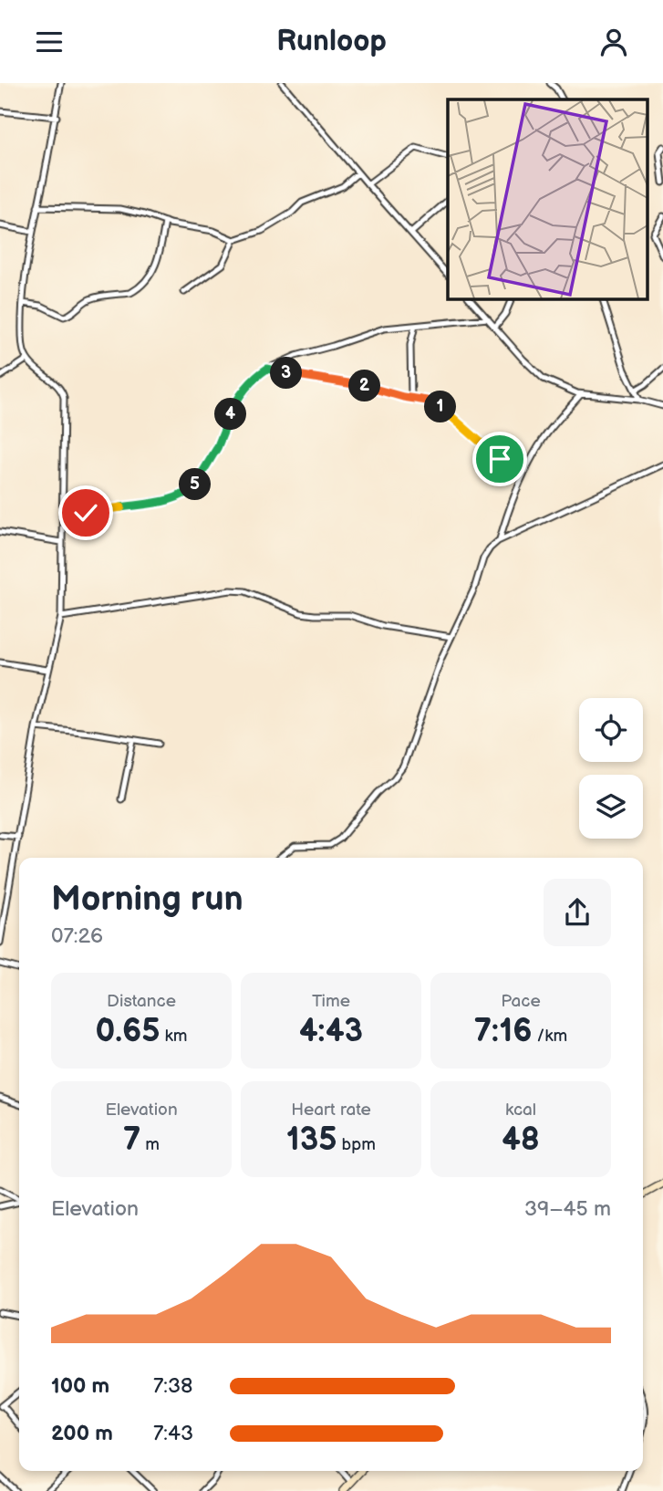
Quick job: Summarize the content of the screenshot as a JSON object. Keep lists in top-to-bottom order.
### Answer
{
  "page": {
    "header": "Runloop",
    "pins": [
      "3",
      "2",
      "1",
      "4",
      "5"
    ],
    "heading": ["Morning run", "07:26"],
    "stats": [
      ["Distance", "0.65 km"],
      ["Time", "4:43"],
      ["Pace", "7:16 /km"],
      ["Elevation", "7 m"],
      ["Heart rate", "135 bpm"],
      ["kcal", "48"]
    ],
    "chart": ["Elevation", "39–45 m"],
    "list": [
      {
        "name": "100 m",
        "note": "7:38"
      },
      {
        "name": "200 m",
        "note": "7:43"
      }
    ]
  }
}
